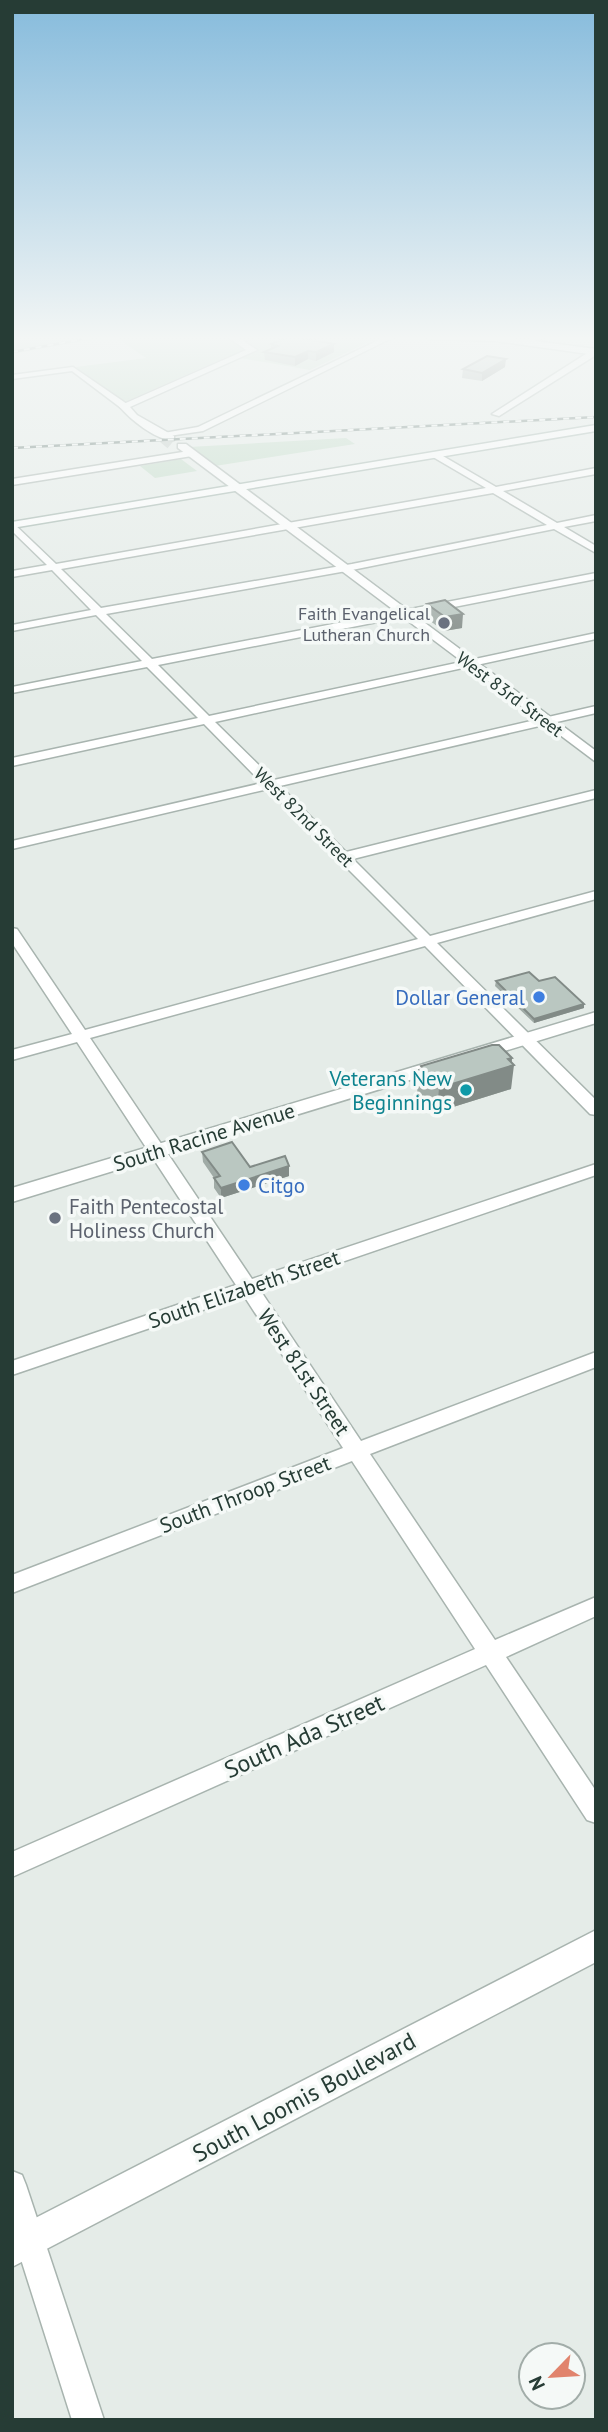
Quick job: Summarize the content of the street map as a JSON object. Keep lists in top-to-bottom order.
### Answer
{
  "streets": {
    "street": [
      "West 83rd Street",
      "West 82nd Street",
      "South Racine Avenue",
      "South Elizabeth Street",
      "West 81st Street",
      "South Throop Street",
      "South Ada Street",
      "South Loomis Boulevard"
    ]
  },
  "crossings": [
    ["West 82nd Street", "South Racine Avenue"],
    ["South Racine Avenue", "West 81st Street"],
    ["South Elizabeth Street", "West 81st Street"],
    ["West 81st Street", "South Throop Street"],
    ["West 81st Street", "South Ada Street"]
  ],
  "places": [
    "Faith Evangelical Lutheran Church",
    "Dollar General",
    "Veterans New Beginnings",
    "Citgo",
    "Faith Pentecostal Holiness Church"
  ],
  "north": "bottom left"
}
